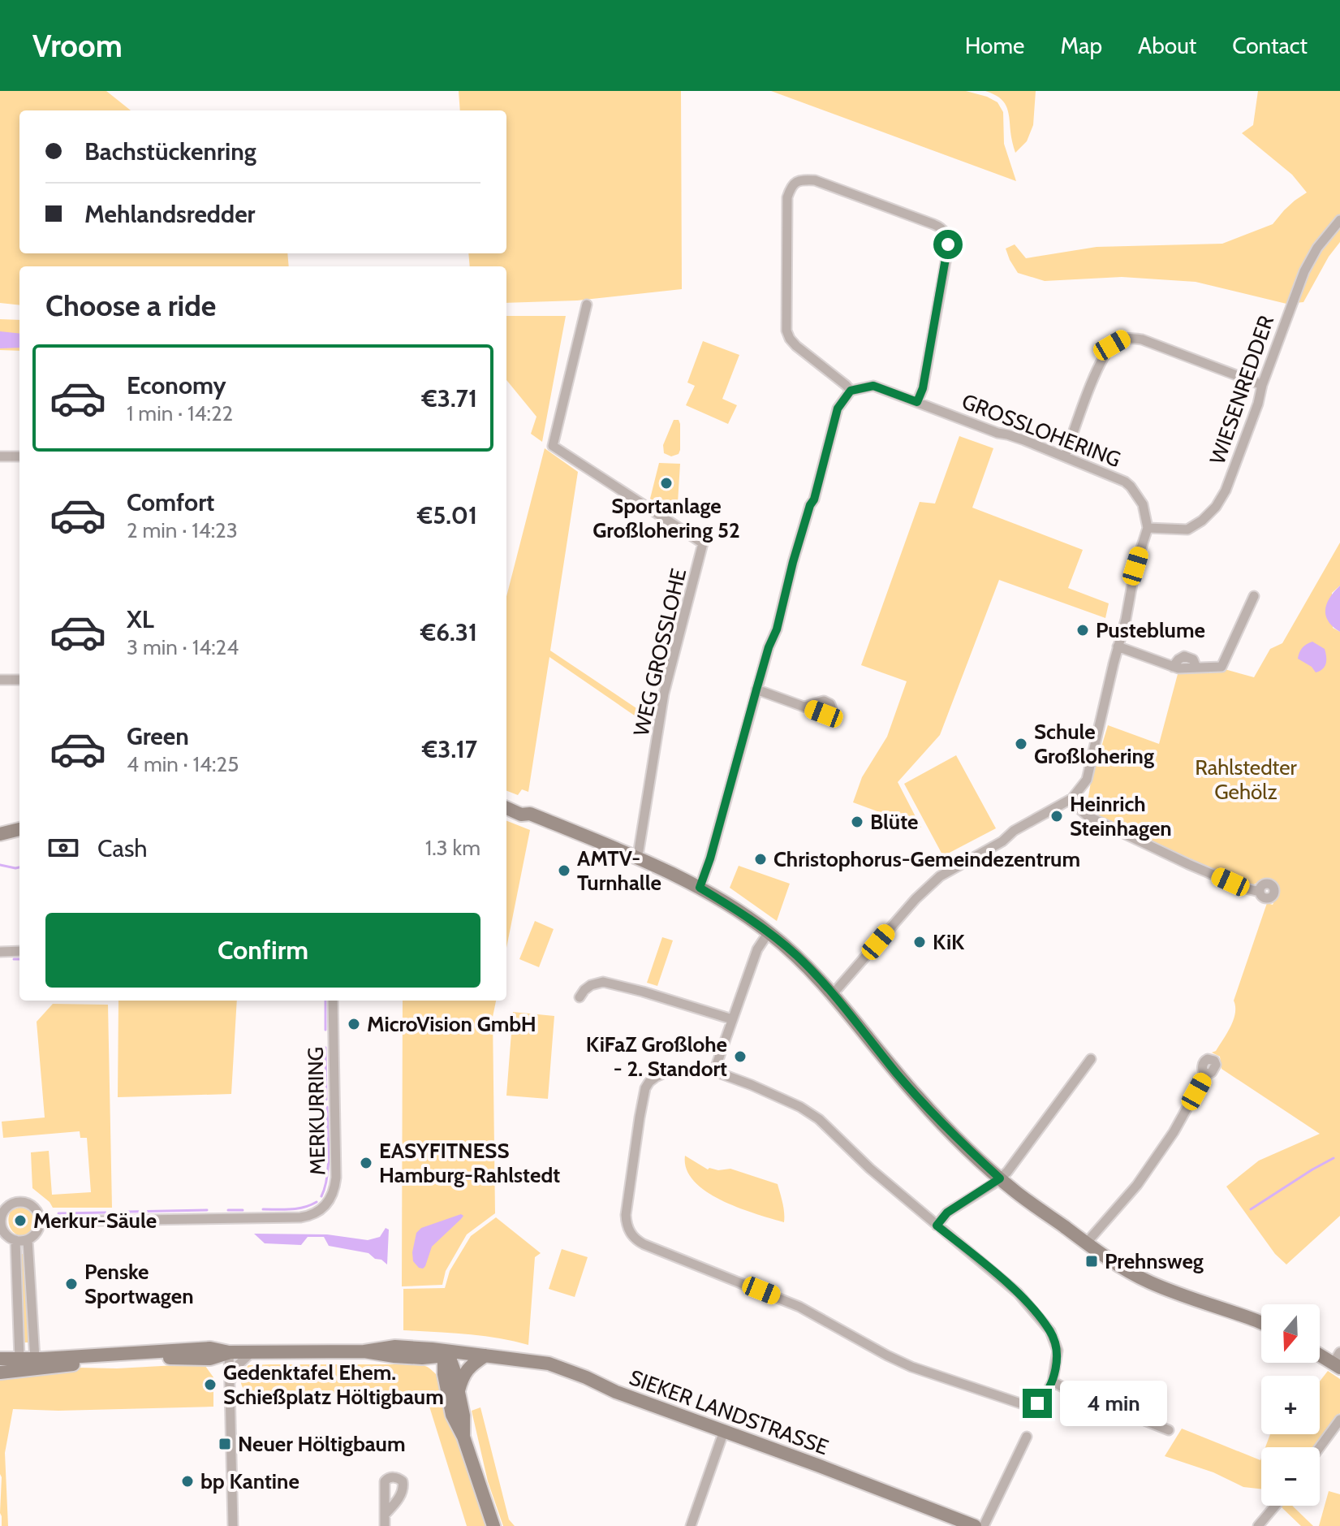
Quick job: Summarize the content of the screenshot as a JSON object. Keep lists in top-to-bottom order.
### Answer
{
  "streets": {
    "main road": ["SIEKER LANDSTRASSE"],
    "street": [
      "WIESENREDDER",
      "GROSSLOHERING",
      "WEG GROSSLOHE",
      "MERKURRING"
    ]
  },
  "crossings": [
    ["WIESENREDDER", "GROSSLOHERING"]
  ],
  "parks": ["Rahlstedter Gehölz"],
  "places": {
    "other": [
      "Sportanlage Großlohering 52",
      "Pusteblume",
      "Schule Großlohering",
      "Heinrich Steinhagen",
      "Blüte",
      "Christophorus-Gemeindezentrum",
      "AMTV- Turnhalle",
      "KiK",
      "MicroVision GmbH",
      "KiFaZ Großlohe - 2. Standort",
      "EASYFITNESS Hamburg-Rahlstedt",
      "Merkur-Säule",
      "Penske Sportwagen",
      "Gedenktafel Ehem. Schießplatz Höltigbaum",
      "bp Kantine"
    ],
    "transit": ["Prehnsweg", "Neuer Höltigbaum"]
  },
  "north": "bottom",
  "page": {
    "header": "Vroom",
    "nav": [
      "Home",
      "Map",
      "About",
      "Contact"
    ],
    "banner": ["Bachstückenring", "Mehlandsredder"],
    "heading": "Choose a ride",
    "list": [
      {
        "name": "Economy",
        "note": "1 min · 14:22",
        "value": "€3.71"
      },
      {
        "name": "Comfort",
        "note": "2 min · 14:23",
        "value": "€5.01"
      },
      {
        "name": "XL",
        "note": "3 min · 14:24",
        "value": "€6.31"
      },
      {
        "name": "Green",
        "note": "4 min · 14:25",
        "value": "€3.17"
      }
    ],
    "pay": ["Cash", "1.3 km"],
    "buttons": "Confirm",
    "map_buttons": ["+", "−"],
    "bubble": "4 min"
  }
}
